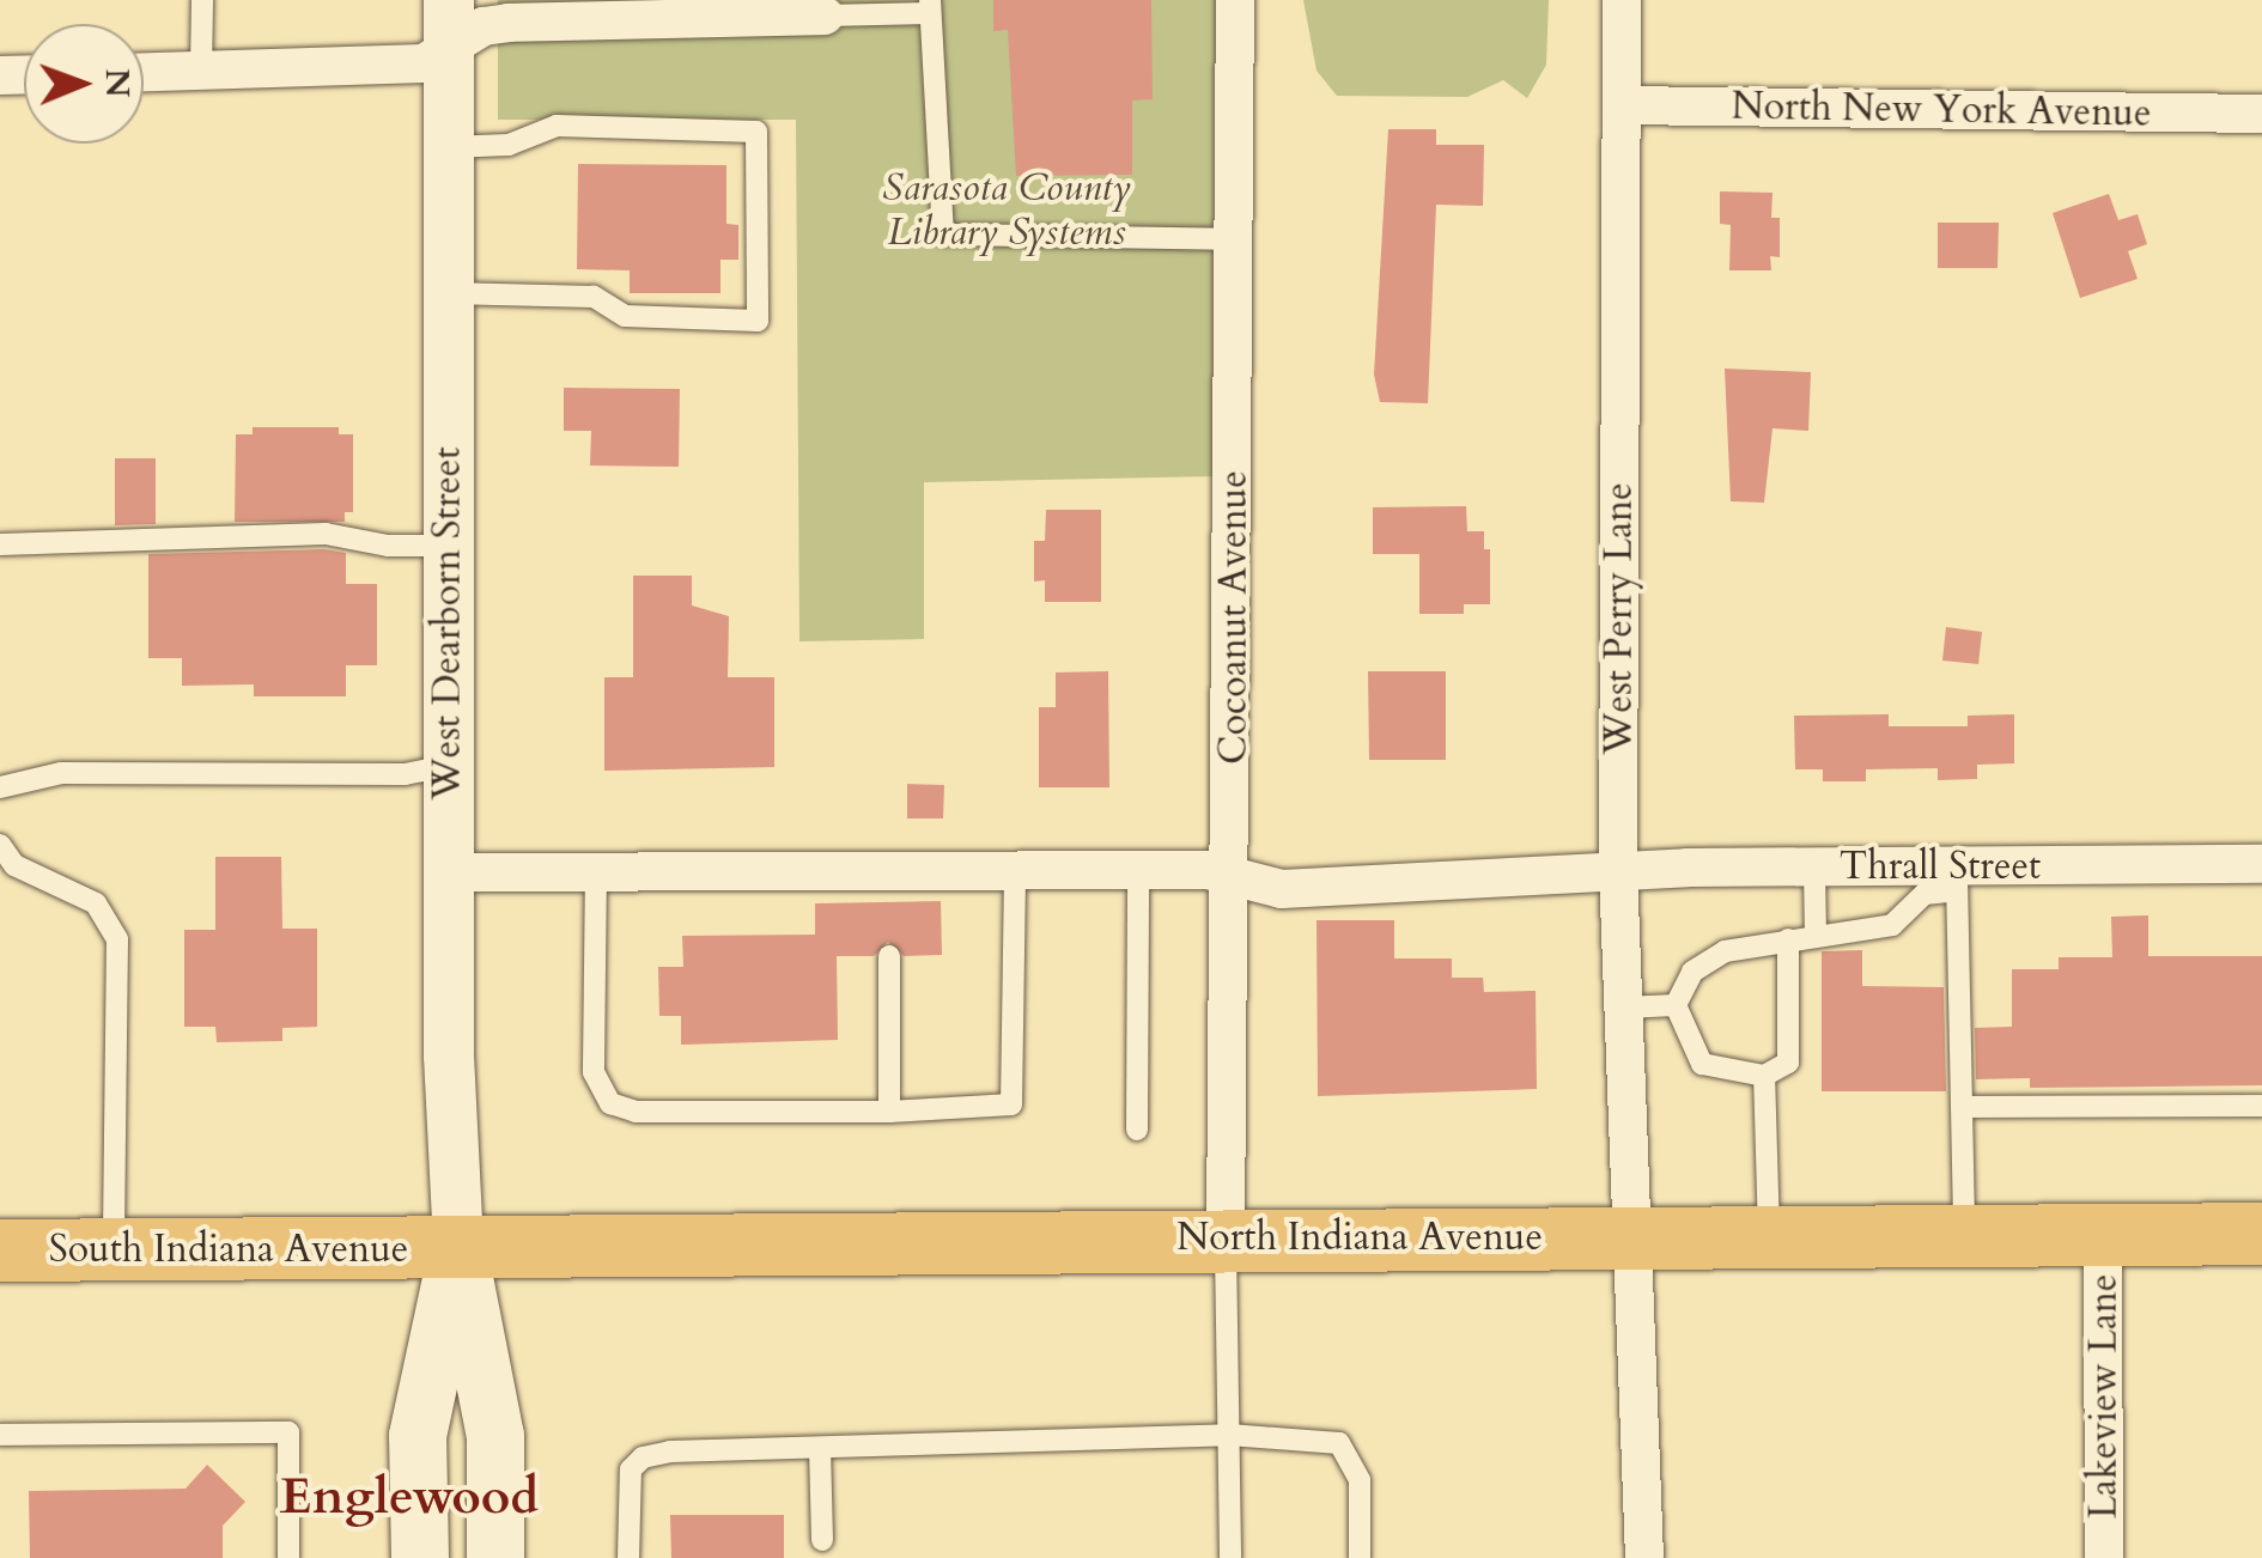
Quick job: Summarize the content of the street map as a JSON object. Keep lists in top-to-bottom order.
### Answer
{
  "streets": {
    "main road": ["North Indiana Avenue", "South Indiana Avenue"],
    "street": [
      "North New York Avenue",
      "Cocoanut Avenue",
      "West Perry Lane",
      "West Dearborn Street",
      "Thrall Street",
      "Lakeview Lane"
    ]
  },
  "crossings": [
    ["North New York Avenue", "West Perry Lane"],
    ["Cocoanut Avenue", "Thrall Street"],
    ["Cocoanut Avenue", "North Indiana Avenue"],
    ["West Perry Lane", "Thrall Street"],
    ["West Perry Lane", "North Indiana Avenue"],
    ["West Dearborn Street", "Thrall Street"],
    ["West Dearborn Street", "North Indiana Avenue"],
    ["West Dearborn Street", "South Indiana Avenue"],
    ["North Indiana Avenue", "South Indiana Avenue"],
    ["North Indiana Avenue", "Lakeview Lane"]
  ],
  "districts": ["Englewood"],
  "parks": ["Sarasota County Library Systems"],
  "north": "right"
}
